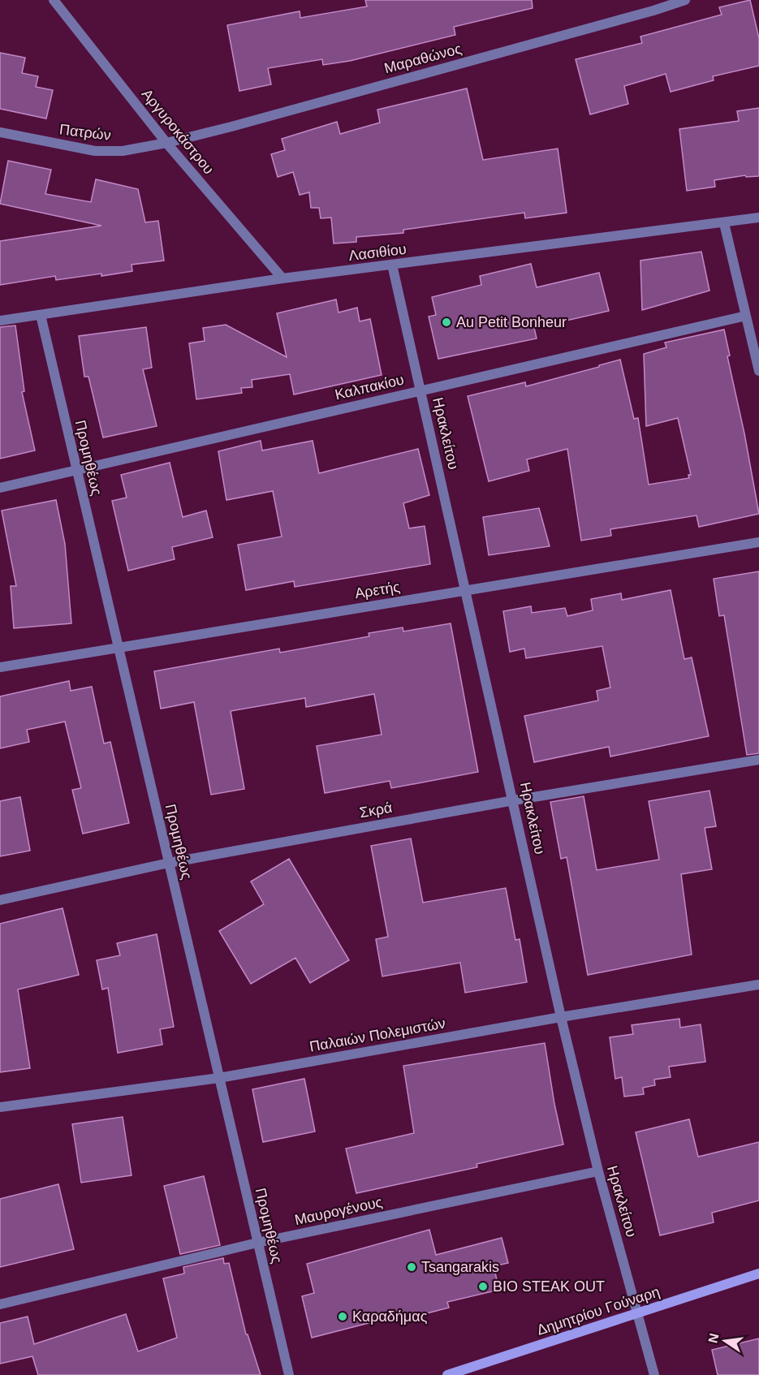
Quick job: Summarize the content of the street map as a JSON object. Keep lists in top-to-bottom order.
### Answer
{
  "streets": {
    "main road": ["Δημητρίου Γούναρη"],
    "street": [
      "Μαραθώνος",
      "Αργυροκάστρου",
      "Πατρών",
      "Λασιθίου",
      "Καλπακίου",
      "Ηρακλείτου",
      "Προμηθέως",
      "Αρετής",
      "Σκρά",
      "Παλαιών Πολεμιστών",
      "Μαυρογένους"
    ]
  },
  "crossings": [
    ["Μαραθώνος", "Αργυροκάστρου"],
    ["Μαραθώνος", "Πατρών"],
    ["Αργυροκάστρου", "Πατρών"],
    ["Αργυροκάστρου", "Λασιθίου"],
    ["Λασιθίου", "Ηρακλείτου"],
    ["Λασιθίου", "Προμηθέως"],
    ["Καλπακίου", "Ηρακλείτου"],
    ["Καλπακίου", "Προμηθέως"],
    ["Ηρακλείτου", "Αρετής"],
    ["Ηρακλείτου", "Σκρά"],
    ["Ηρακλείτου", "Παλαιών Πολεμιστών"],
    ["Ηρακλείτου", "Μαυρογένους"],
    ["Ηρακλείτου", "Δημητρίου Γούναρη"],
    ["Προμηθέως", "Αρετής"],
    ["Προμηθέως", "Σκρά"],
    ["Προμηθέως", "Παλαιών Πολεμιστών"],
    ["Προμηθέως", "Μαυρογένους"]
  ],
  "places": [
    "Au Petit Bonheur",
    "Tsangarakis",
    "BIO STEAK OUT",
    "Καραδήμας"
  ],
  "north": "left"
}
